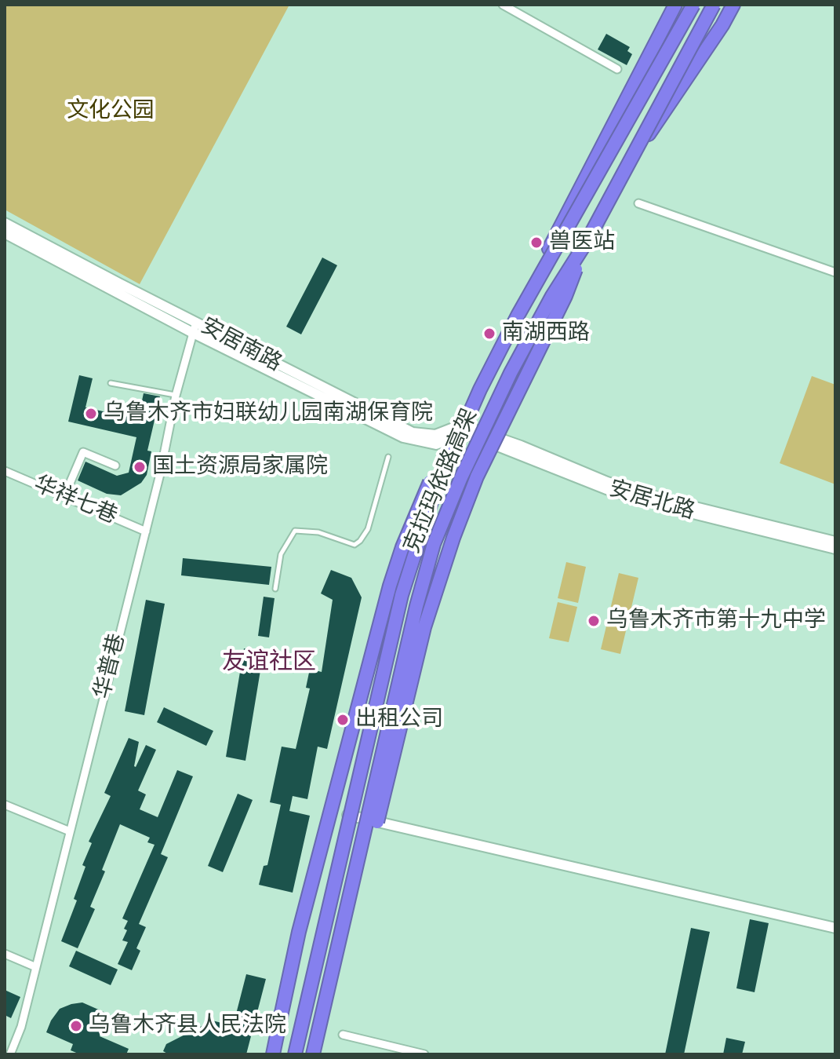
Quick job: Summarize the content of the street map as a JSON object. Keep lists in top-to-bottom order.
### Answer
{
  "streets": {
    "highway": ["克拉玛依路高架"],
    "street": [
      "安居南路",
      "华祥七巷",
      "安居北路",
      "华普巷"
    ]
  },
  "crossings": [
    ["安居南路", "安居北路"],
    ["安居南路", "华普巷"],
    ["华祥七巷", "华普巷"]
  ],
  "districts": ["友谊社区"],
  "parks": ["文化公园"],
  "places": [
    "兽医站",
    "南湖西路",
    "乌鲁木齐市妇联幼儿园南湖保育院",
    "国土资源局家属院",
    "乌鲁木齐市第十九中学",
    "出租公司",
    "乌鲁木齐县人民法院"
  ]
}
